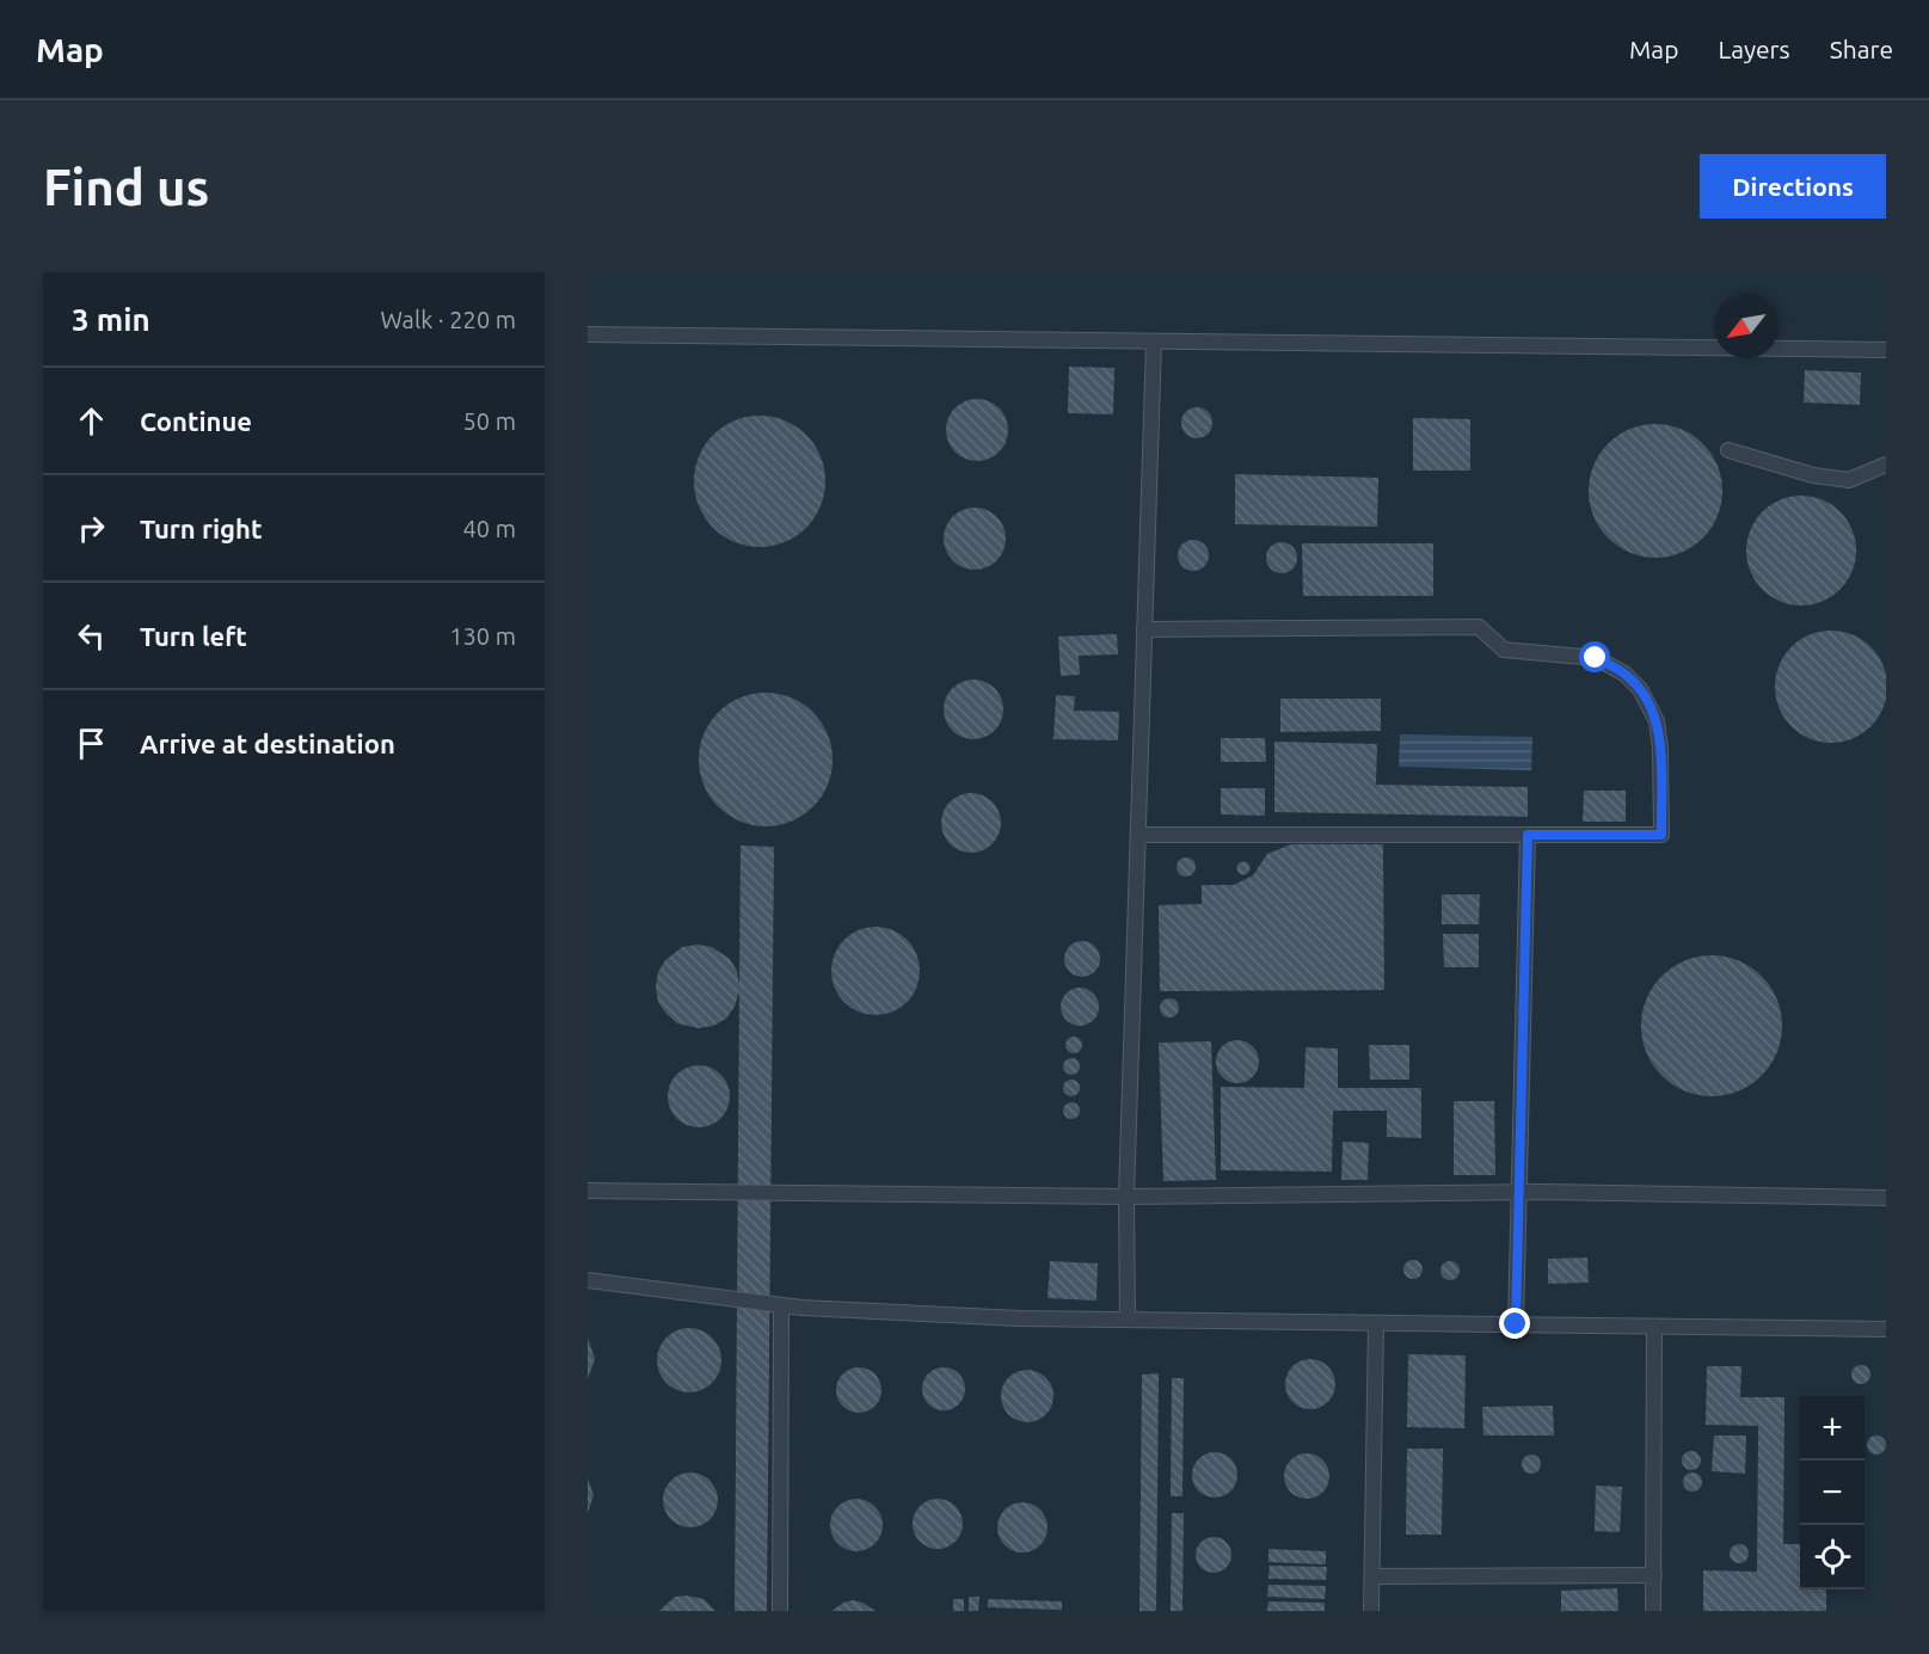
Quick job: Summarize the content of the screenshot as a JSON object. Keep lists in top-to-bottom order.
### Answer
{
  "north": "bottom left",
  "page": {
    "header": "Map",
    "nav": ["Map", "Layers", "Share"],
    "buttons": "Directions",
    "title": "Find us",
    "heading": ["3 min", "Walk · 220 m"],
    "list": [
      ["Continue", "50 m"],
      ["Turn right", "40 m"],
      ["Turn left", "130 m"],
      "Arrive at destination"
    ],
    "map_buttons": ["+", "−"]
  }
}
